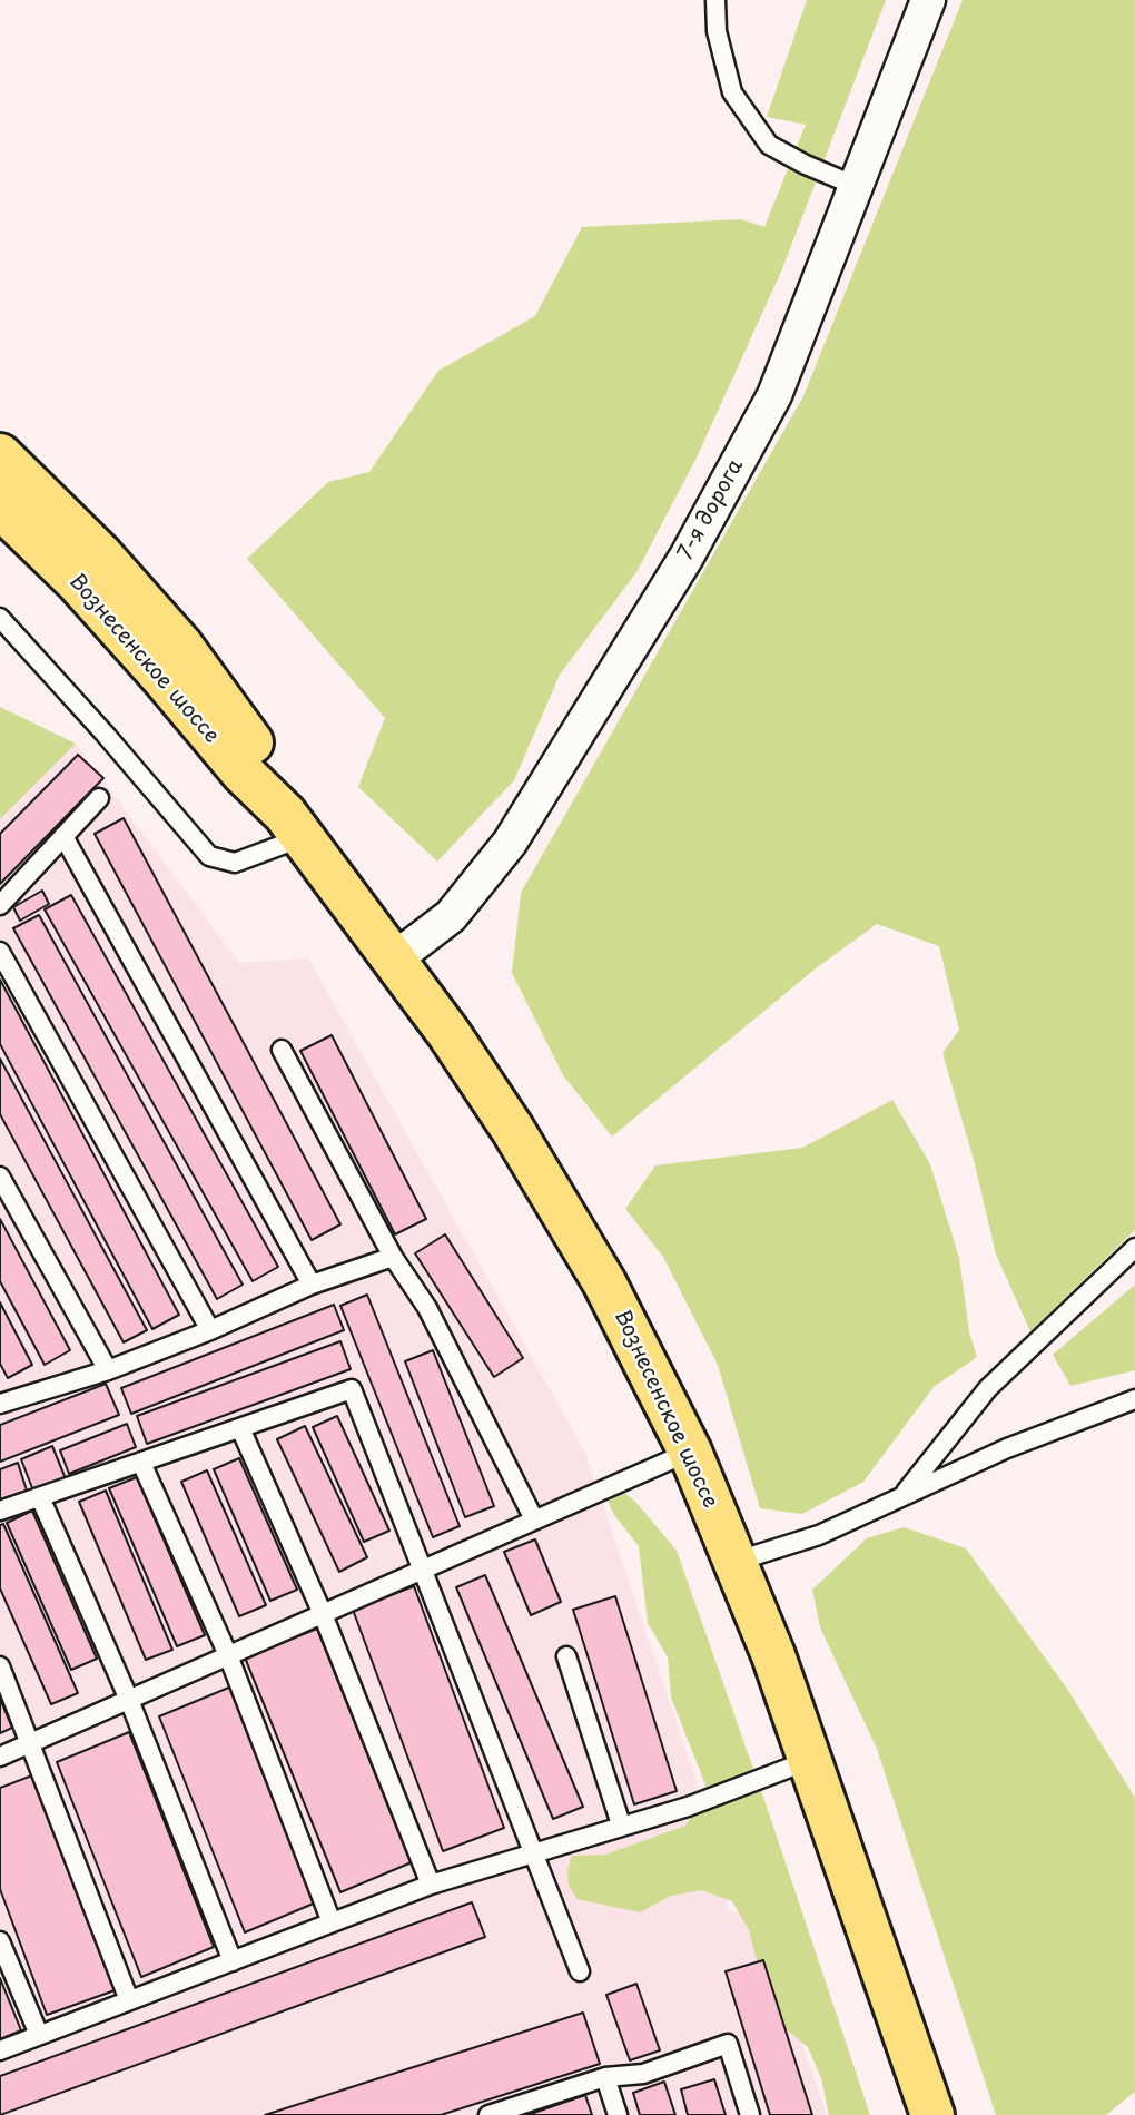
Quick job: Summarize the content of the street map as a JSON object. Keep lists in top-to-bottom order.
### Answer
{
  "streets": {
    "main road": ["Вознесенское шоссе"],
    "street": ["7-я дорога"]
  },
  "crossings": [
    ["7-я дорога", "Вознесенское шоссе"]
  ]
}
